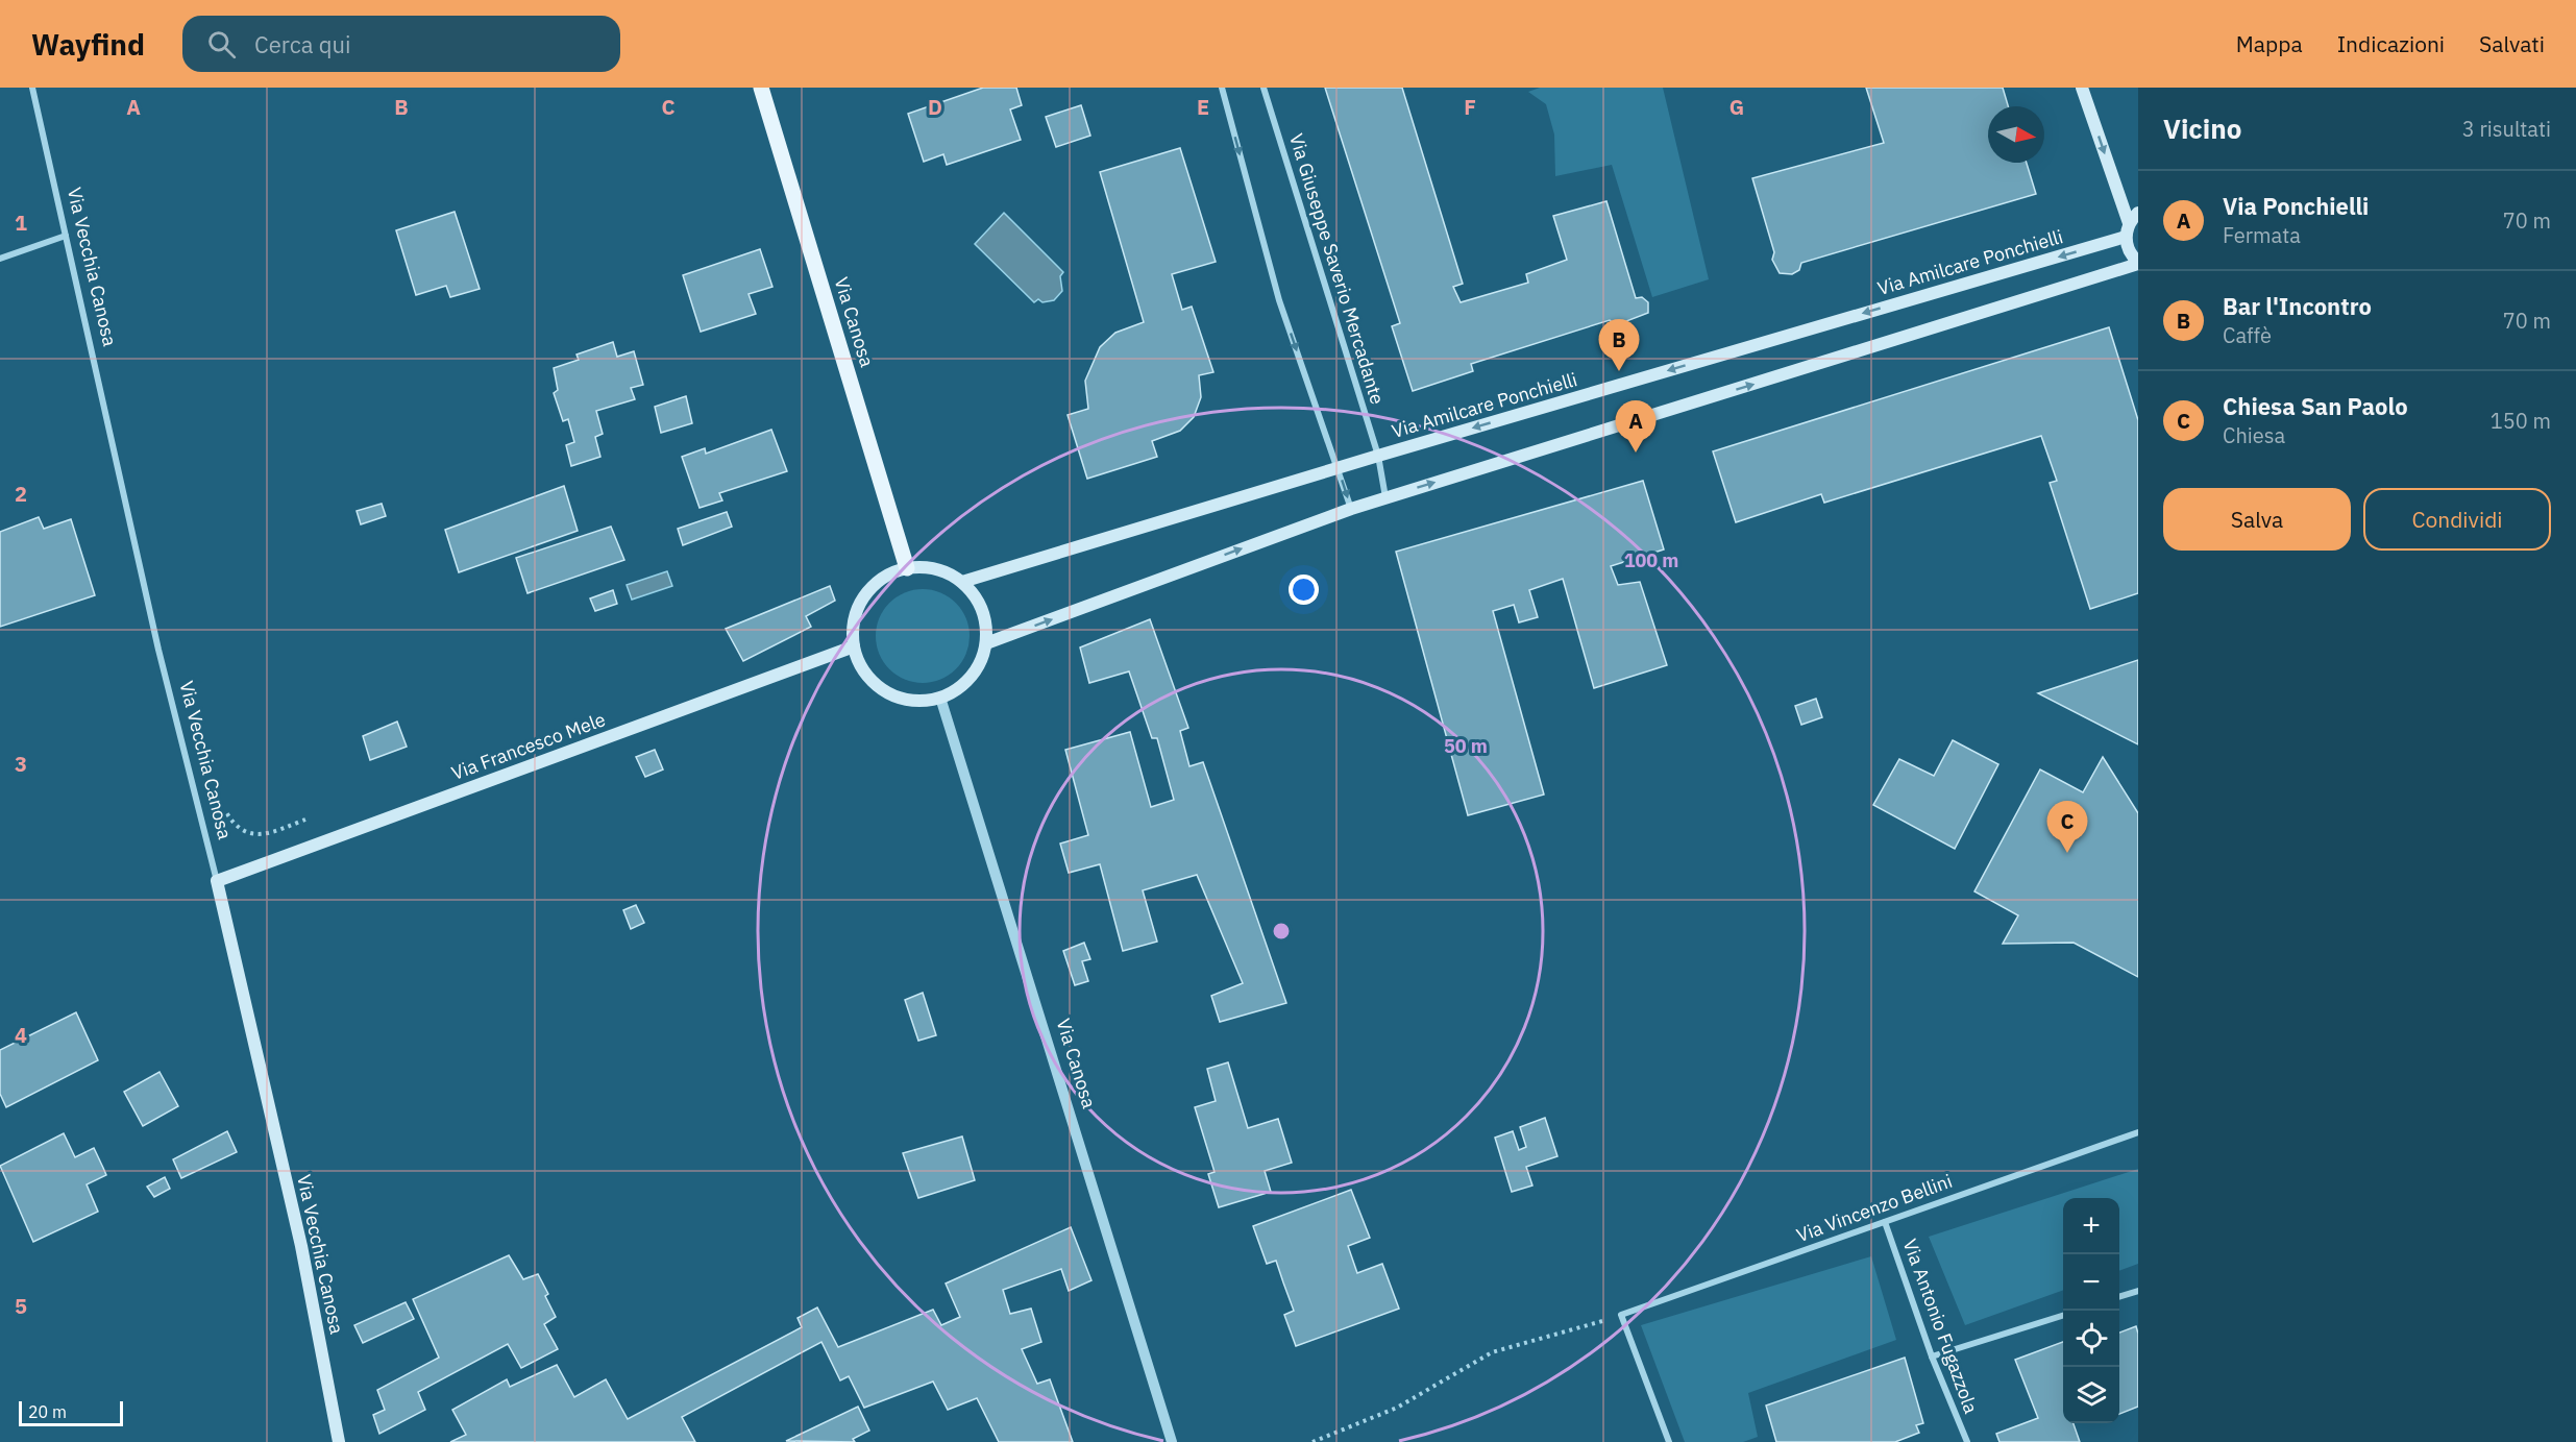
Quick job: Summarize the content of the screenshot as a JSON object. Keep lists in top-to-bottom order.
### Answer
{
  "streets": {
    "main road": [
      "Via Amilcare Ponchielli",
      "Via Vecchia Canosa",
      "Via Canosa",
      "Via Francesco Mele"
    ],
    "street": ["Via Giuseppe Saverio Mercadante", "Via Vincenzo Bellini", "Via Antonio Fugazzola"]
  },
  "crossings": [
    ["Via Amilcare Ponchielli", "Via Giuseppe Saverio Mercadante"],
    ["Via Amilcare Ponchielli", "Via Canosa"],
    ["Via Amilcare Ponchielli", "Via Francesco Mele"],
    ["Via Vecchia Canosa", "Via Francesco Mele"],
    ["Via Canosa", "Via Francesco Mele"],
    ["Via Vincenzo Bellini", "Via Antonio Fugazzola"]
  ],
  "scale_bar": "20 m",
  "north": "right",
  "page": {
    "header": "Wayfind",
    "search": "Cerca qui",
    "nav": ["Mappa", "Indicazioni", "Salvati"],
    "heading": ["Vicino", "3 risultati"],
    "list": [
      {
        "mark": "A",
        "name": "Via Ponchielli",
        "note": "Fermata",
        "value": "70 m"
      },
      {
        "mark": "B",
        "name": "Bar l'Incontro",
        "note": "Caffè",
        "value": "70 m"
      },
      {
        "mark": "C",
        "name": "Chiesa San Paolo",
        "note": "Chiesa",
        "value": "150 m"
      }
    ],
    "pins": ["B", "A", "C"],
    "buttons": ["Salva", "Condividi"],
    "map_buttons": ["+", "−"],
    "scale": "20 m"
  },
  "grid": {
    "columns": [
      "A",
      "B",
      "C",
      "D",
      "E",
      "F",
      "G"
    ],
    "rows": [
      "1",
      "2",
      "3",
      "4",
      "5"
    ]
  },
  "rings": ["100 m", "50 m"]
}
